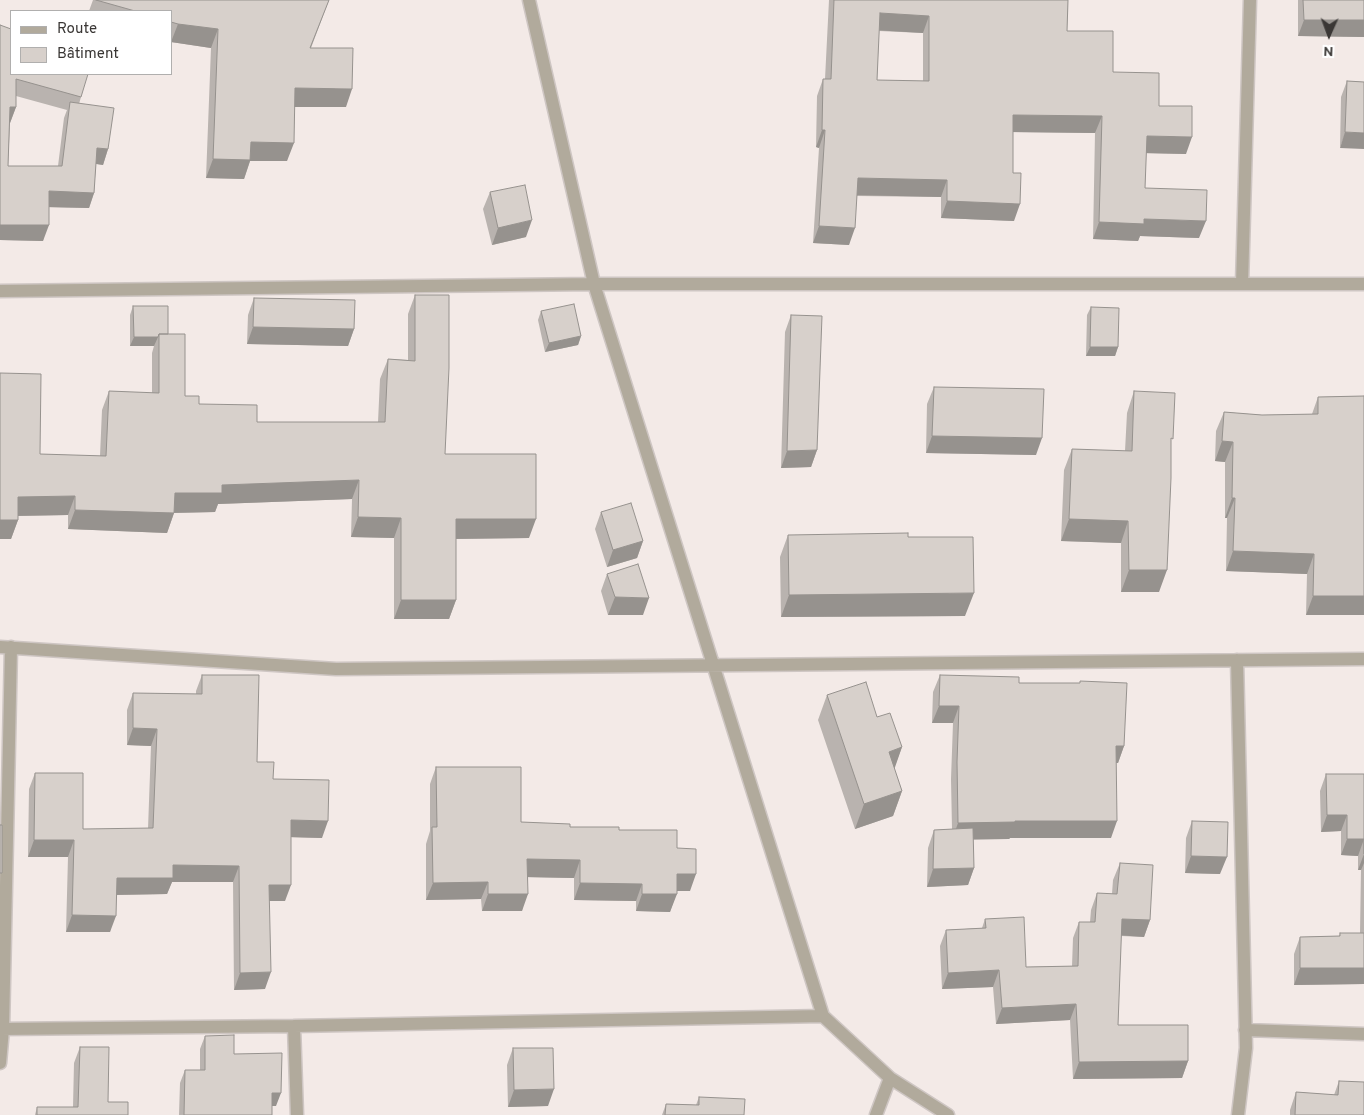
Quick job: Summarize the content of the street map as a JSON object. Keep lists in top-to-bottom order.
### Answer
{
  "legend": ["Route", "Bâtiment"],
  "north": "bottom"
}
